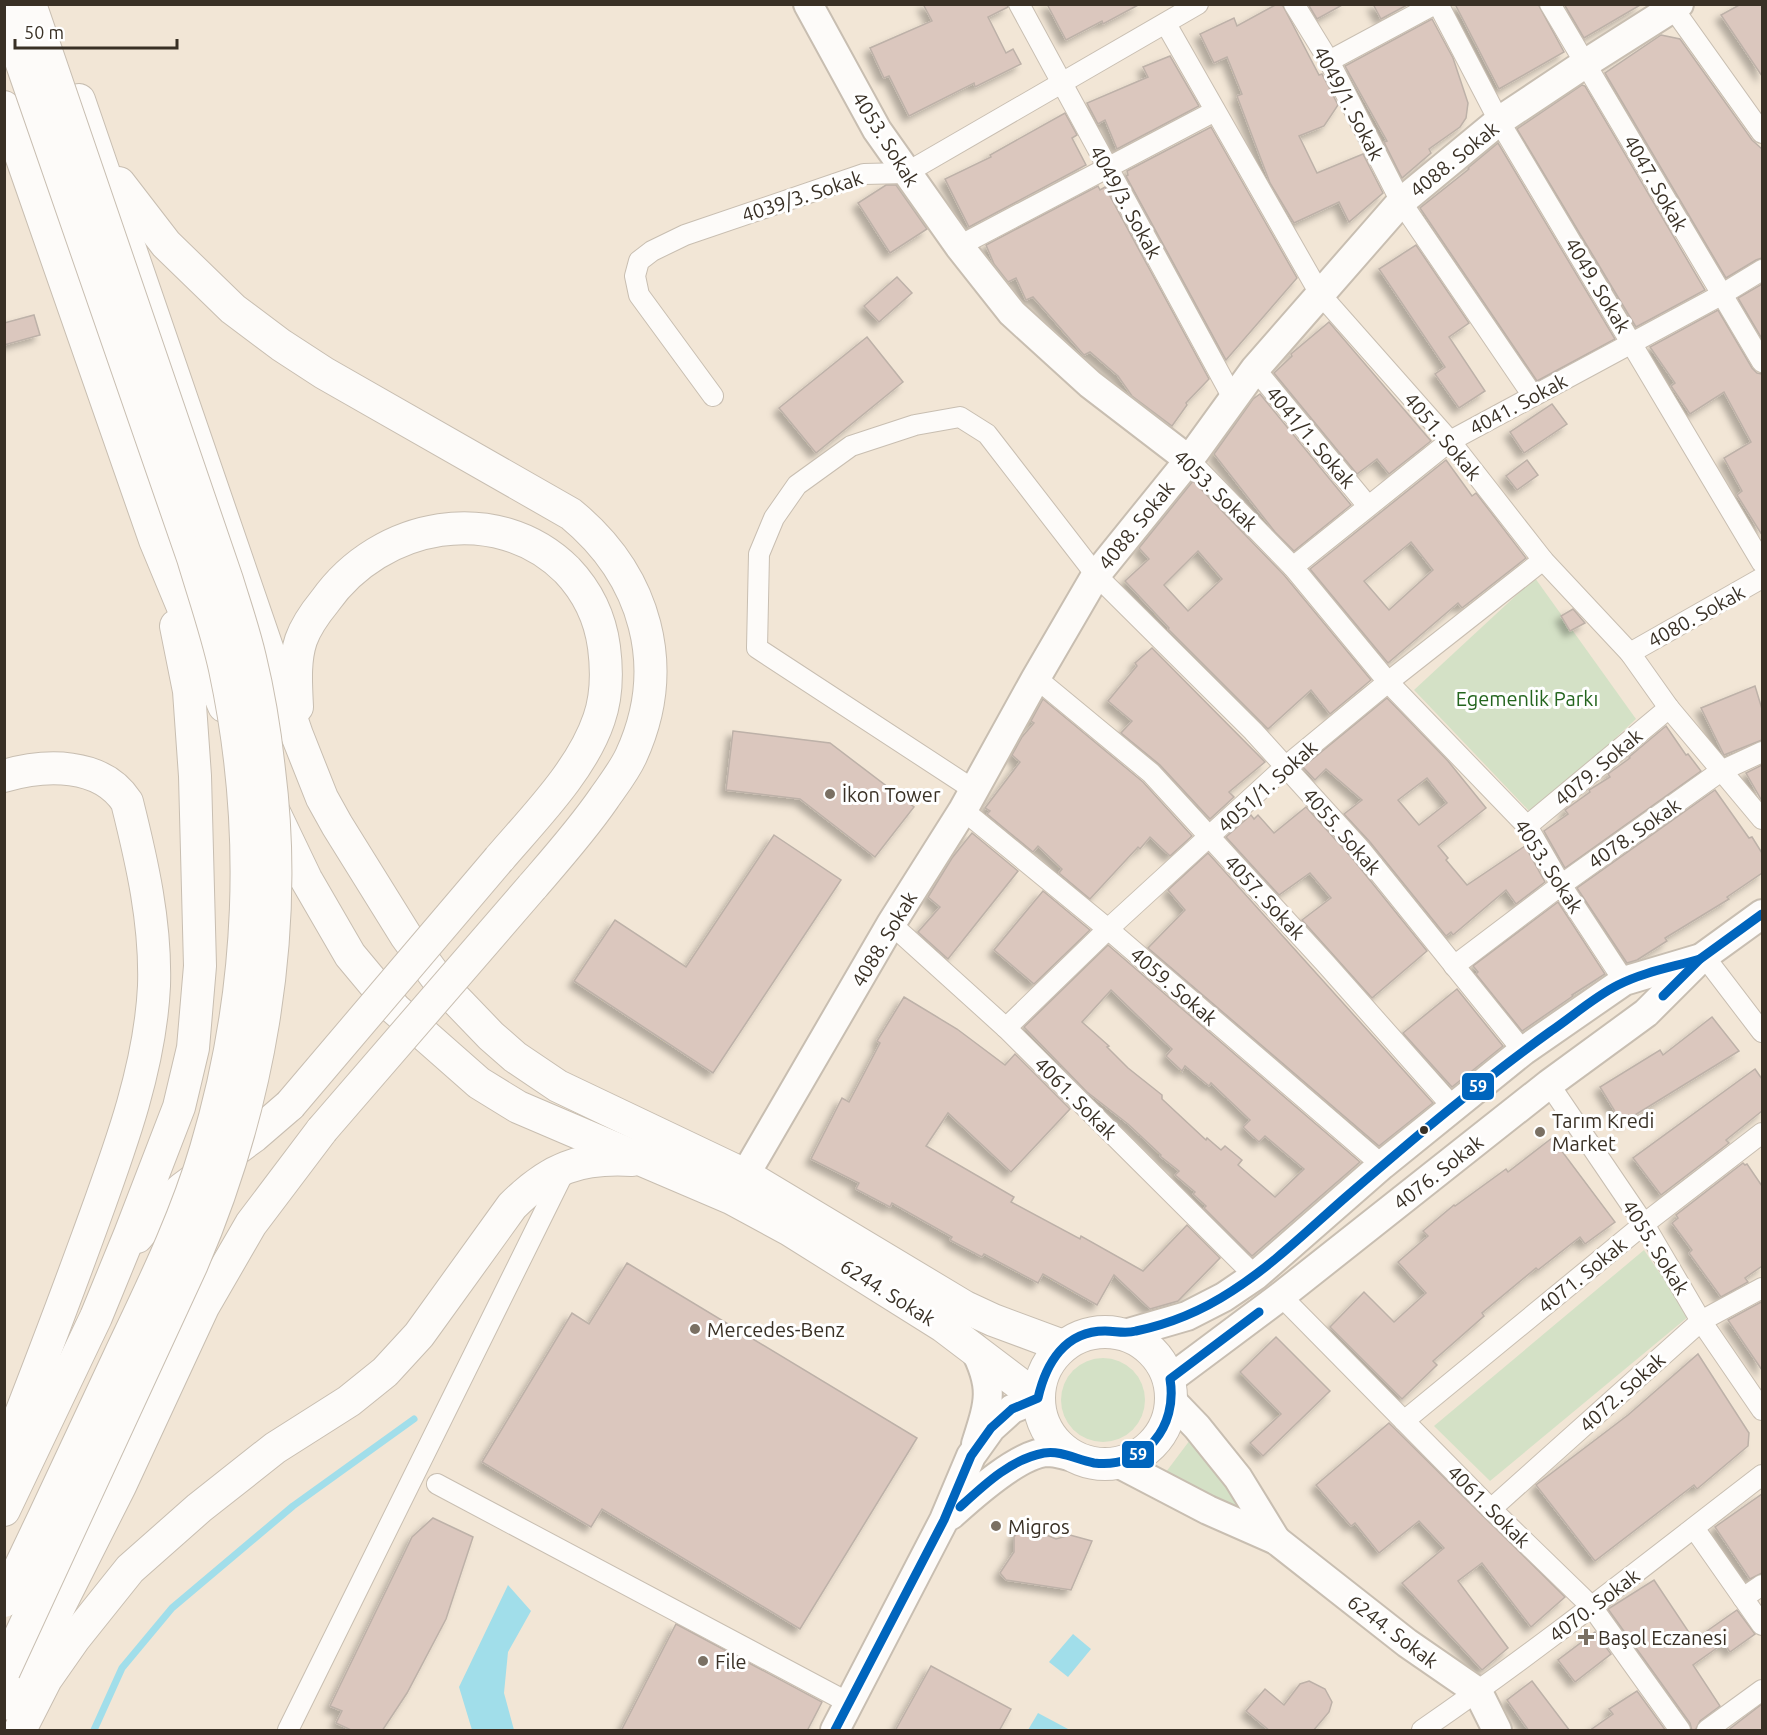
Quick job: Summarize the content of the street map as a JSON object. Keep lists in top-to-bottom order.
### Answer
{
  "streets": {
    "main road": ["6244. Sokak"],
    "street": [
      "4049/1. Sokak",
      "4053. Sokak",
      "4088. Sokak",
      "4047. Sokak",
      "4039/3. Sokak",
      "4049/3. Sokak",
      "4049. Sokak",
      "4041. Sokak",
      "4051. Sokak",
      "4041/1. Sokak",
      "4080. Sokak",
      "4079. Sokak",
      "4051/1. Sokak",
      "4055. Sokak",
      "4078. Sokak",
      "4057. Sokak",
      "4059. Sokak",
      "4061. Sokak",
      "4076. Sokak",
      "4071. Sokak",
      "4072. Sokak",
      "4070. Sokak"
    ]
  },
  "crossings": [
    ["4049/1. Sokak", "4088. Sokak"],
    ["4049/1. Sokak", "4041. Sokak"],
    ["4053. Sokak", "4088. Sokak"],
    ["4053. Sokak", "4039/3. Sokak"],
    ["4053. Sokak", "4041. Sokak"],
    ["4053. Sokak", "4079. Sokak"],
    ["4053. Sokak", "4051/1. Sokak"],
    ["4053. Sokak", "4078. Sokak"],
    ["4053. Sokak", "4076. Sokak"],
    ["4088. Sokak", "4047. Sokak"],
    ["4088. Sokak", "4049/3. Sokak"],
    ["4088. Sokak", "4049. Sokak"],
    ["4088. Sokak", "4051. Sokak"],
    ["4088. Sokak", "4041/1. Sokak"],
    ["4088. Sokak", "4055. Sokak"],
    ["4088. Sokak", "4057. Sokak"],
    ["4088. Sokak", "4059. Sokak"],
    ["4088. Sokak", "4061. Sokak"],
    ["4088. Sokak", "6244. Sokak"],
    ["4047. Sokak", "4041. Sokak"],
    ["4039/3. Sokak", "4049/3. Sokak"],
    ["4039/3. Sokak", "4051. Sokak"],
    ["4049. Sokak", "4041. Sokak"],
    ["4041. Sokak", "4051. Sokak"],
    ["4041. Sokak", "4041/1. Sokak"],
    ["4051. Sokak", "4080. Sokak"],
    ["4051. Sokak", "4079. Sokak"],
    ["4051. Sokak", "4051/1. Sokak"],
    ["4051. Sokak", "4078. Sokak"],
    ["4051/1. Sokak", "4055. Sokak"],
    ["4051/1. Sokak", "4057. Sokak"],
    ["4051/1. Sokak", "4059. Sokak"],
    ["4051/1. Sokak", "4061. Sokak"],
    ["4055. Sokak", "4078. Sokak"],
    ["4055. Sokak", "4059. Sokak"],
    ["4055. Sokak", "4076. Sokak"],
    ["4055. Sokak", "4071. Sokak"],
    ["4055. Sokak", "4072. Sokak"],
    ["4057. Sokak", "4076. Sokak"],
    ["4059. Sokak", "4076. Sokak"],
    ["4061. Sokak", "4076. Sokak"],
    ["4061. Sokak", "4071. Sokak"],
    ["4061. Sokak", "4072. Sokak"],
    ["4061. Sokak", "4070. Sokak"],
    ["4076. Sokak", "6244. Sokak"],
    ["6244. Sokak", "4070. Sokak"]
  ],
  "parks": ["Egemenlik Parkı"],
  "places": {
    "other": [
      "İkon Tower",
      "Tarım Kredi Market",
      "Mercedes-Benz",
      "Migros",
      "File"
    ],
    "health": ["Başol Eczanesi"]
  },
  "lines": ["transit line 59"],
  "scale_bar": "50 m"
}
